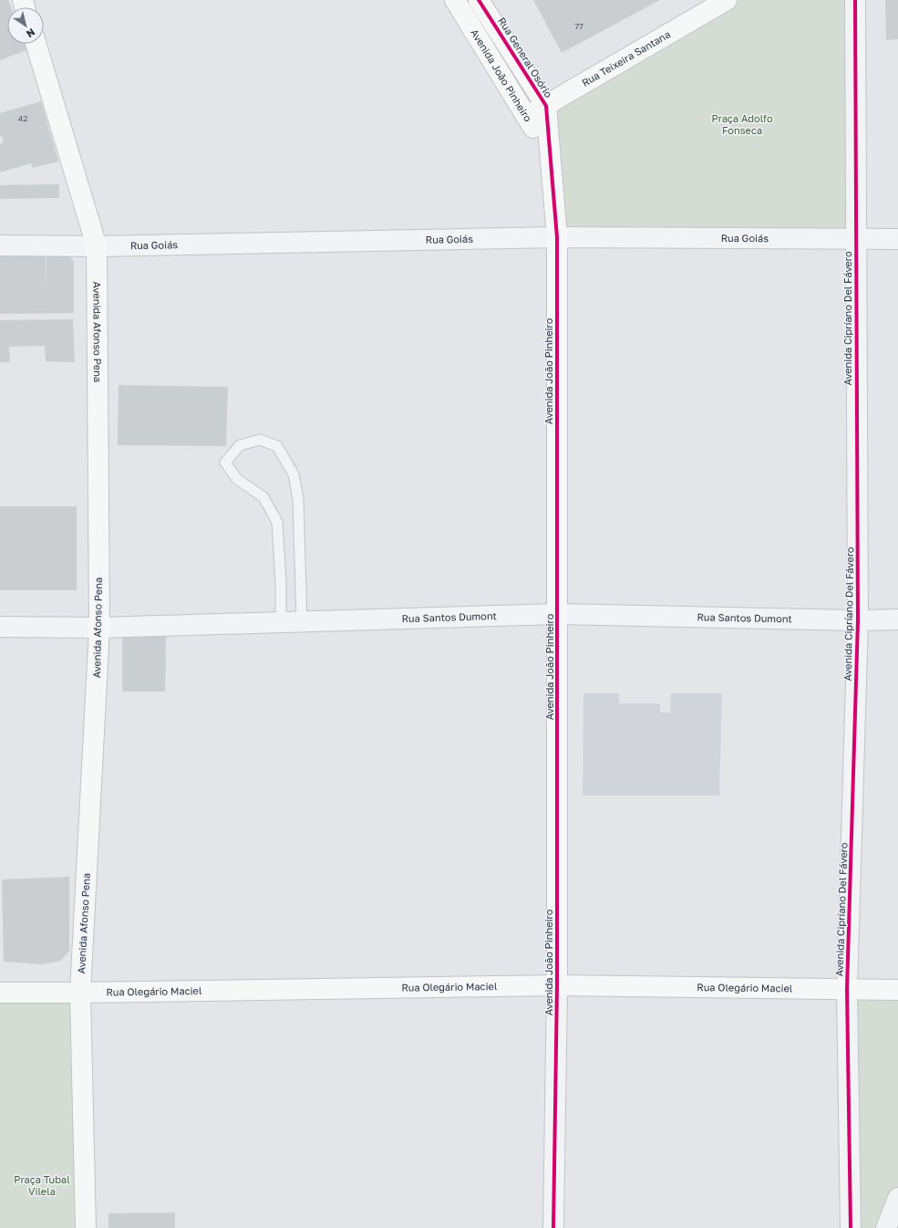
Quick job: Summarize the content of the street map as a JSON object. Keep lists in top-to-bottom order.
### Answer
{
  "streets": {
    "street": [
      "Rua General Osório",
      "Rua Teixeira Santana",
      "Avenida João Pinheiro",
      "Rua Goiás",
      "Avenida Cipríano Del Fávero",
      "Avenida Afonso Pena",
      "Rua Santos Dumont",
      "Rua Olegário Maciel"
    ]
  },
  "crossings": [
    ["Rua General Osório", "Rua Teixeira Santana"],
    ["Rua General Osório", "Avenida João Pinheiro"],
    ["Rua Teixeira Santana", "Avenida João Pinheiro"],
    ["Avenida João Pinheiro", "Rua Goiás"],
    ["Avenida João Pinheiro", "Rua Santos Dumont"],
    ["Avenida João Pinheiro", "Rua Olegário Maciel"],
    ["Rua Goiás", "Avenida Cipríano Del Fávero"],
    ["Rua Goiás", "Avenida Afonso Pena"],
    ["Avenida Cipríano Del Fávero", "Rua Santos Dumont"],
    ["Avenida Cipríano Del Fávero", "Rua Olegário Maciel"],
    ["Avenida Afonso Pena", "Rua Santos Dumont"],
    ["Avenida Afonso Pena", "Rua Olegário Maciel"]
  ],
  "parks": ["Praça Adolfo Fonseca", "Praça Tubal Vilela"],
  "house_numbers": ["77", "42"],
  "north": "bottom right"
}
